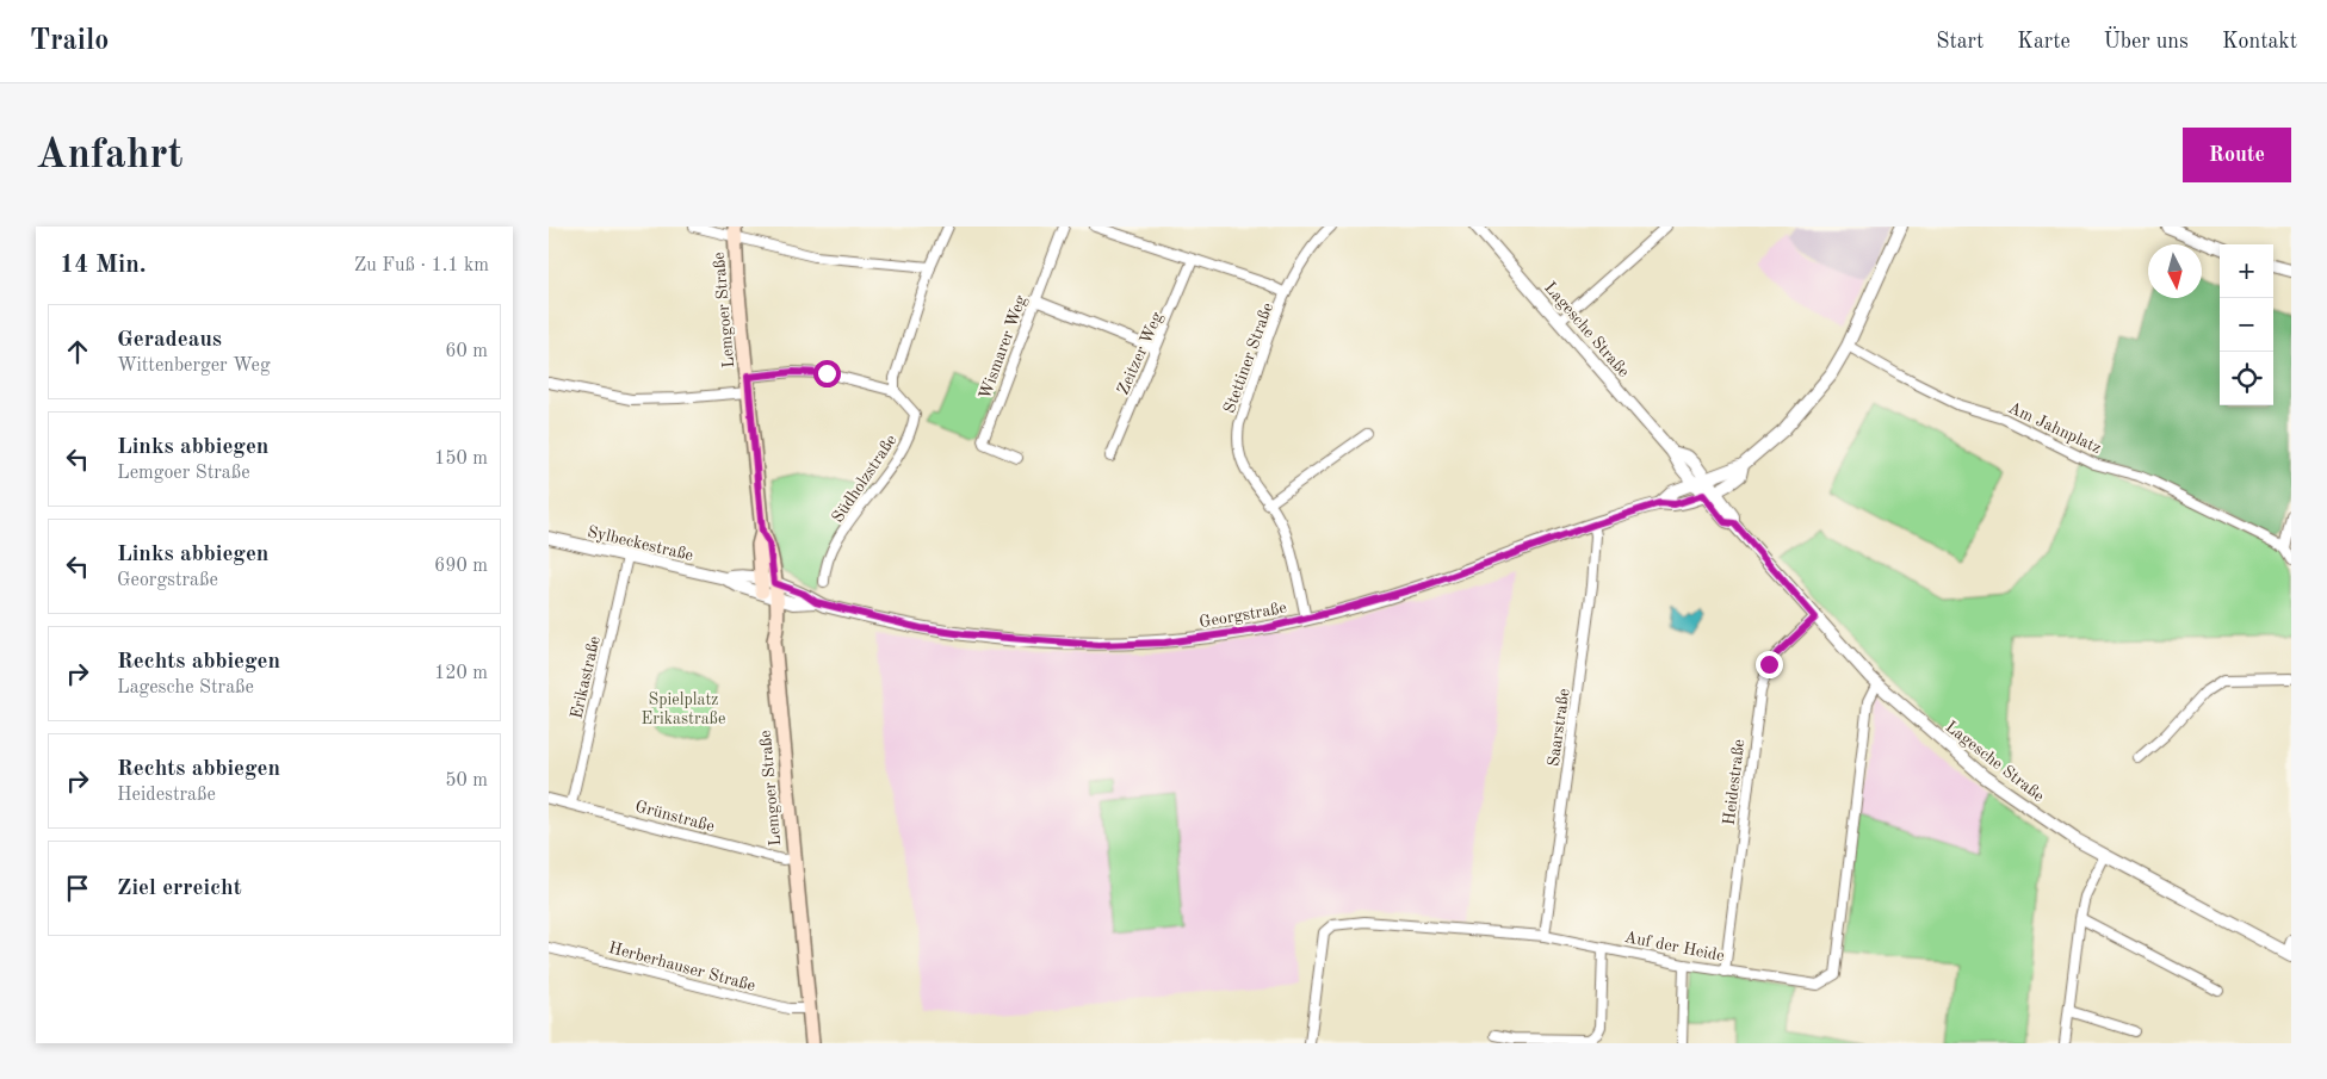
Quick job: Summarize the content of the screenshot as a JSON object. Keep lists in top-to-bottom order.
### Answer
{
  "streets": {
    "main road": ["Lemgoer Straße"],
    "street": [
      "Lagesche Straße",
      "Wismarer Weg",
      "Zeitzer Weg",
      "Stettiner Straße",
      "Am Jahnplatz",
      "Südholzstraße",
      "Sylbeckestraße",
      "Georgstraße",
      "Erikastraße",
      "Saarstraße",
      "Heidestraße",
      "Grünstraße",
      "Auf der Heide",
      "Herberhauser Straße"
    ]
  },
  "crossings": [
    ["Lemgoer Straße", "Sylbeckestraße"],
    ["Lemgoer Straße", "Georgstraße"],
    ["Lemgoer Straße", "Grünstraße"],
    ["Lemgoer Straße", "Herberhauser Straße"],
    ["Lagesche Straße", "Georgstraße"],
    ["Lagesche Straße", "Heidestraße"],
    ["Lagesche Straße", "Auf der Heide"],
    ["Stettiner Straße", "Georgstraße"],
    ["Sylbeckestraße", "Georgstraße"],
    ["Sylbeckestraße", "Erikastraße"],
    ["Georgstraße", "Saarstraße"],
    ["Erikastraße", "Grünstraße"],
    ["Saarstraße", "Auf der Heide"],
    ["Heidestraße", "Auf der Heide"]
  ],
  "parks": ["Spielplatz Erikastraße"],
  "north": "bottom",
  "page": {
    "header": "Trailo",
    "nav": [
      "Start",
      "Karte",
      "Über uns",
      "Kontakt"
    ],
    "buttons": "Route",
    "title": "Anfahrt",
    "heading": ["14 Min.", "Zu Fuß · 1.1 km"],
    "map_buttons": ["+", "−"],
    "list": [
      ["Geradeaus", "Wittenberger Weg", "60 m"],
      ["Links abbiegen", "Lemgoer Straße", "150 m"],
      ["Links abbiegen", "Georgstraße", "690 m"],
      ["Rechts abbiegen", "Lagesche Straße", "120 m"],
      ["Rechts abbiegen", "Heidestraße", "50 m"],
      "Ziel erreicht"
    ]
  }
}
